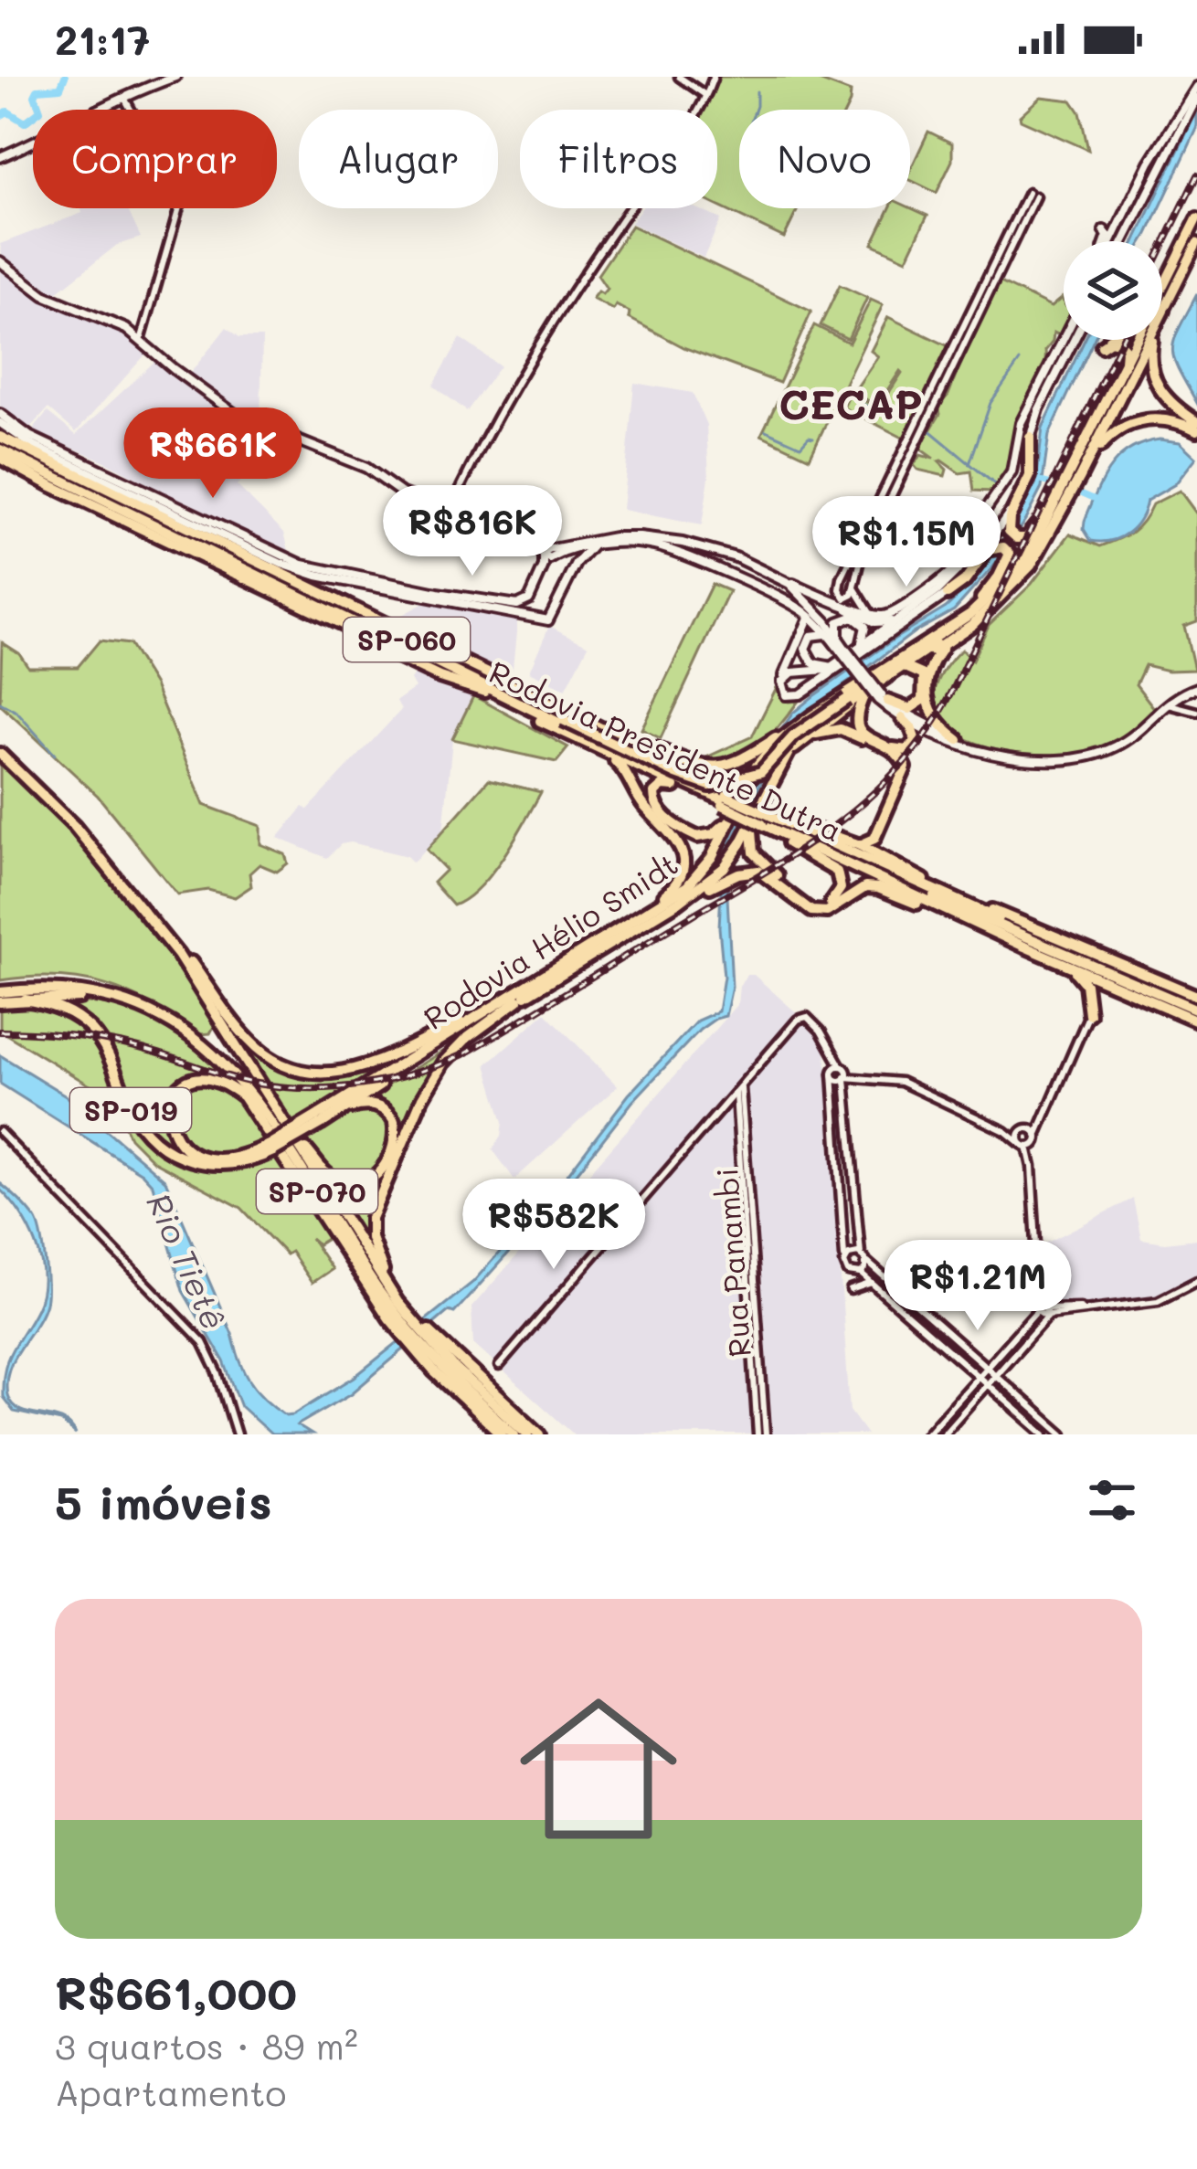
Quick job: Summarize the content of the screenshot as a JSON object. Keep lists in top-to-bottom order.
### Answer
{
  "streets": {
    "highway": [
      "SP-060",
      "Rodovia Presidente Dutra",
      "Rodovia Hélio Smidt",
      "SP-019",
      "SP-070"
    ],
    "street": ["Rua Panambi"]
  },
  "crossings": [
    ["SP-060", "Rodovia Presidente Dutra"],
    ["SP-060", "Rodovia Hélio Smidt"],
    ["Rodovia Presidente Dutra", "Rodovia Hélio Smidt"],
    ["Rodovia Hélio Smidt", "SP-070"]
  ],
  "districts": ["CECAP"],
  "water": ["Rio Tietê"],
  "page": {
    "status": "21:17",
    "chip": [
      "Comprar",
      "Alugar",
      "Filtros",
      "Novo"
    ],
    "price": [
      "R$661K",
      "R$816K",
      "R$1.15M",
      "R$582K",
      "R$1.21M"
    ],
    "heading": "5 imóveis",
    "list": [
      {
        "name": "R$661,000",
        "note": "3 quartos · 89 m² · Apartamento"
      }
    ]
  }
}
